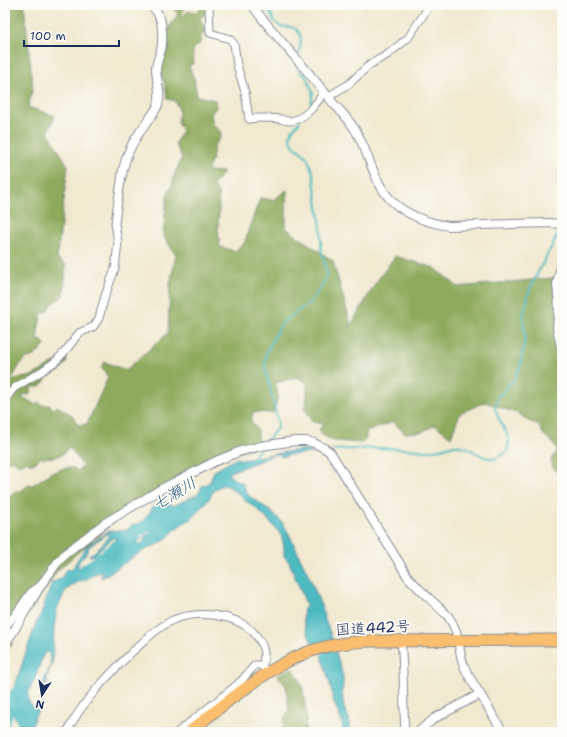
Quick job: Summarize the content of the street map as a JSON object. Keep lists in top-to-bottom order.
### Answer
{
  "streets": {
    "highway": ["国道442号"]
  },
  "water": ["七瀬川"],
  "scale_bar": "100 m",
  "north": "bottom"
}
